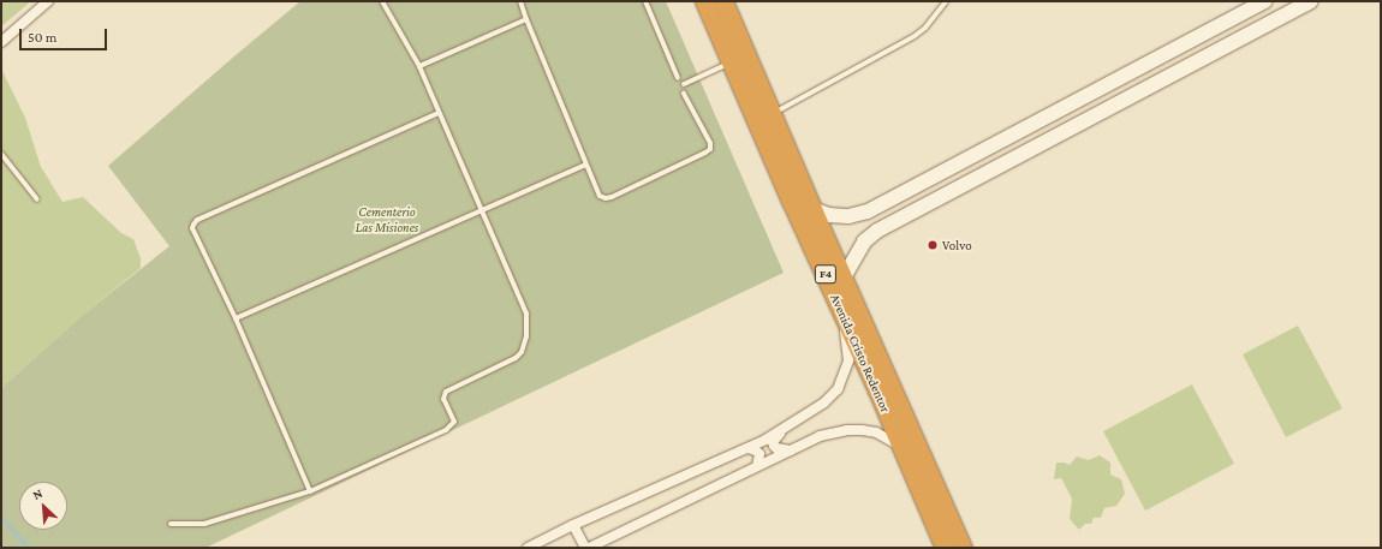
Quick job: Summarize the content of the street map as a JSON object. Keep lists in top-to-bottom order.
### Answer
{
  "streets": {
    "highway": ["F4", "Avenida Cristo Redentor"]
  },
  "parks": ["Cementerio Las Misiones"],
  "places": ["Volvo"],
  "scale_bar": "50 m",
  "north": "top left"
}
